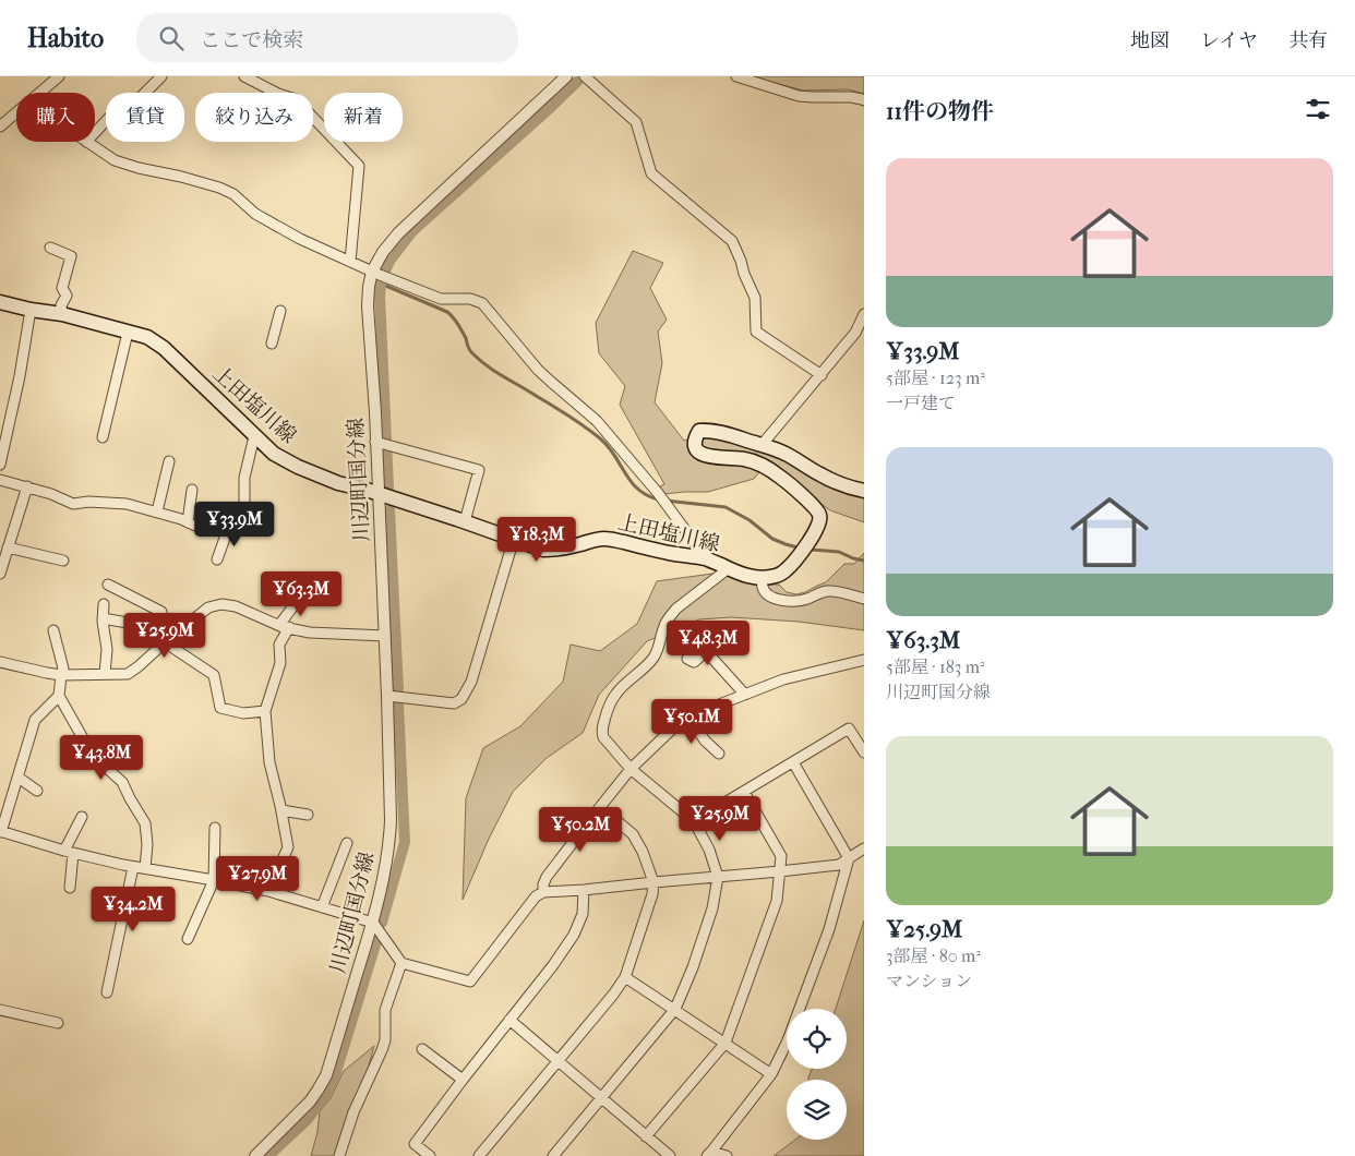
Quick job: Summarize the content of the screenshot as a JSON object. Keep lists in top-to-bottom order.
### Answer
{
  "streets": {
    "main road": ["上田塩川線"],
    "street": ["川辺町国分線"]
  },
  "crossings": [
    ["上田塩川線", "川辺町国分線"]
  ],
  "page": {
    "header": "Habito",
    "search": "ここで検索",
    "nav": ["地図", "レイヤ", "共有"],
    "heading": "11件の物件",
    "chip": [
      "購入",
      "賃貸",
      "絞り込み",
      "新着"
    ],
    "list": [
      {
        "name": "¥33.9M",
        "note": "5部屋 · 123 m² · 一戸建て"
      },
      {
        "name": "¥63.3M",
        "note": "5部屋 · 183 m² · 川辺町国分線"
      },
      {
        "name": "¥25.9M",
        "note": "3部屋 · 80 m² · マンション"
      }
    ],
    "price": [
      "¥33.9M",
      "¥18.3M",
      "¥63.3M",
      "¥25.9M",
      "¥48.3M",
      "¥50.1M",
      "¥43.8M",
      "¥25.9M",
      "¥50.2M",
      "¥27.9M",
      "¥34.2M"
    ]
  }
}
